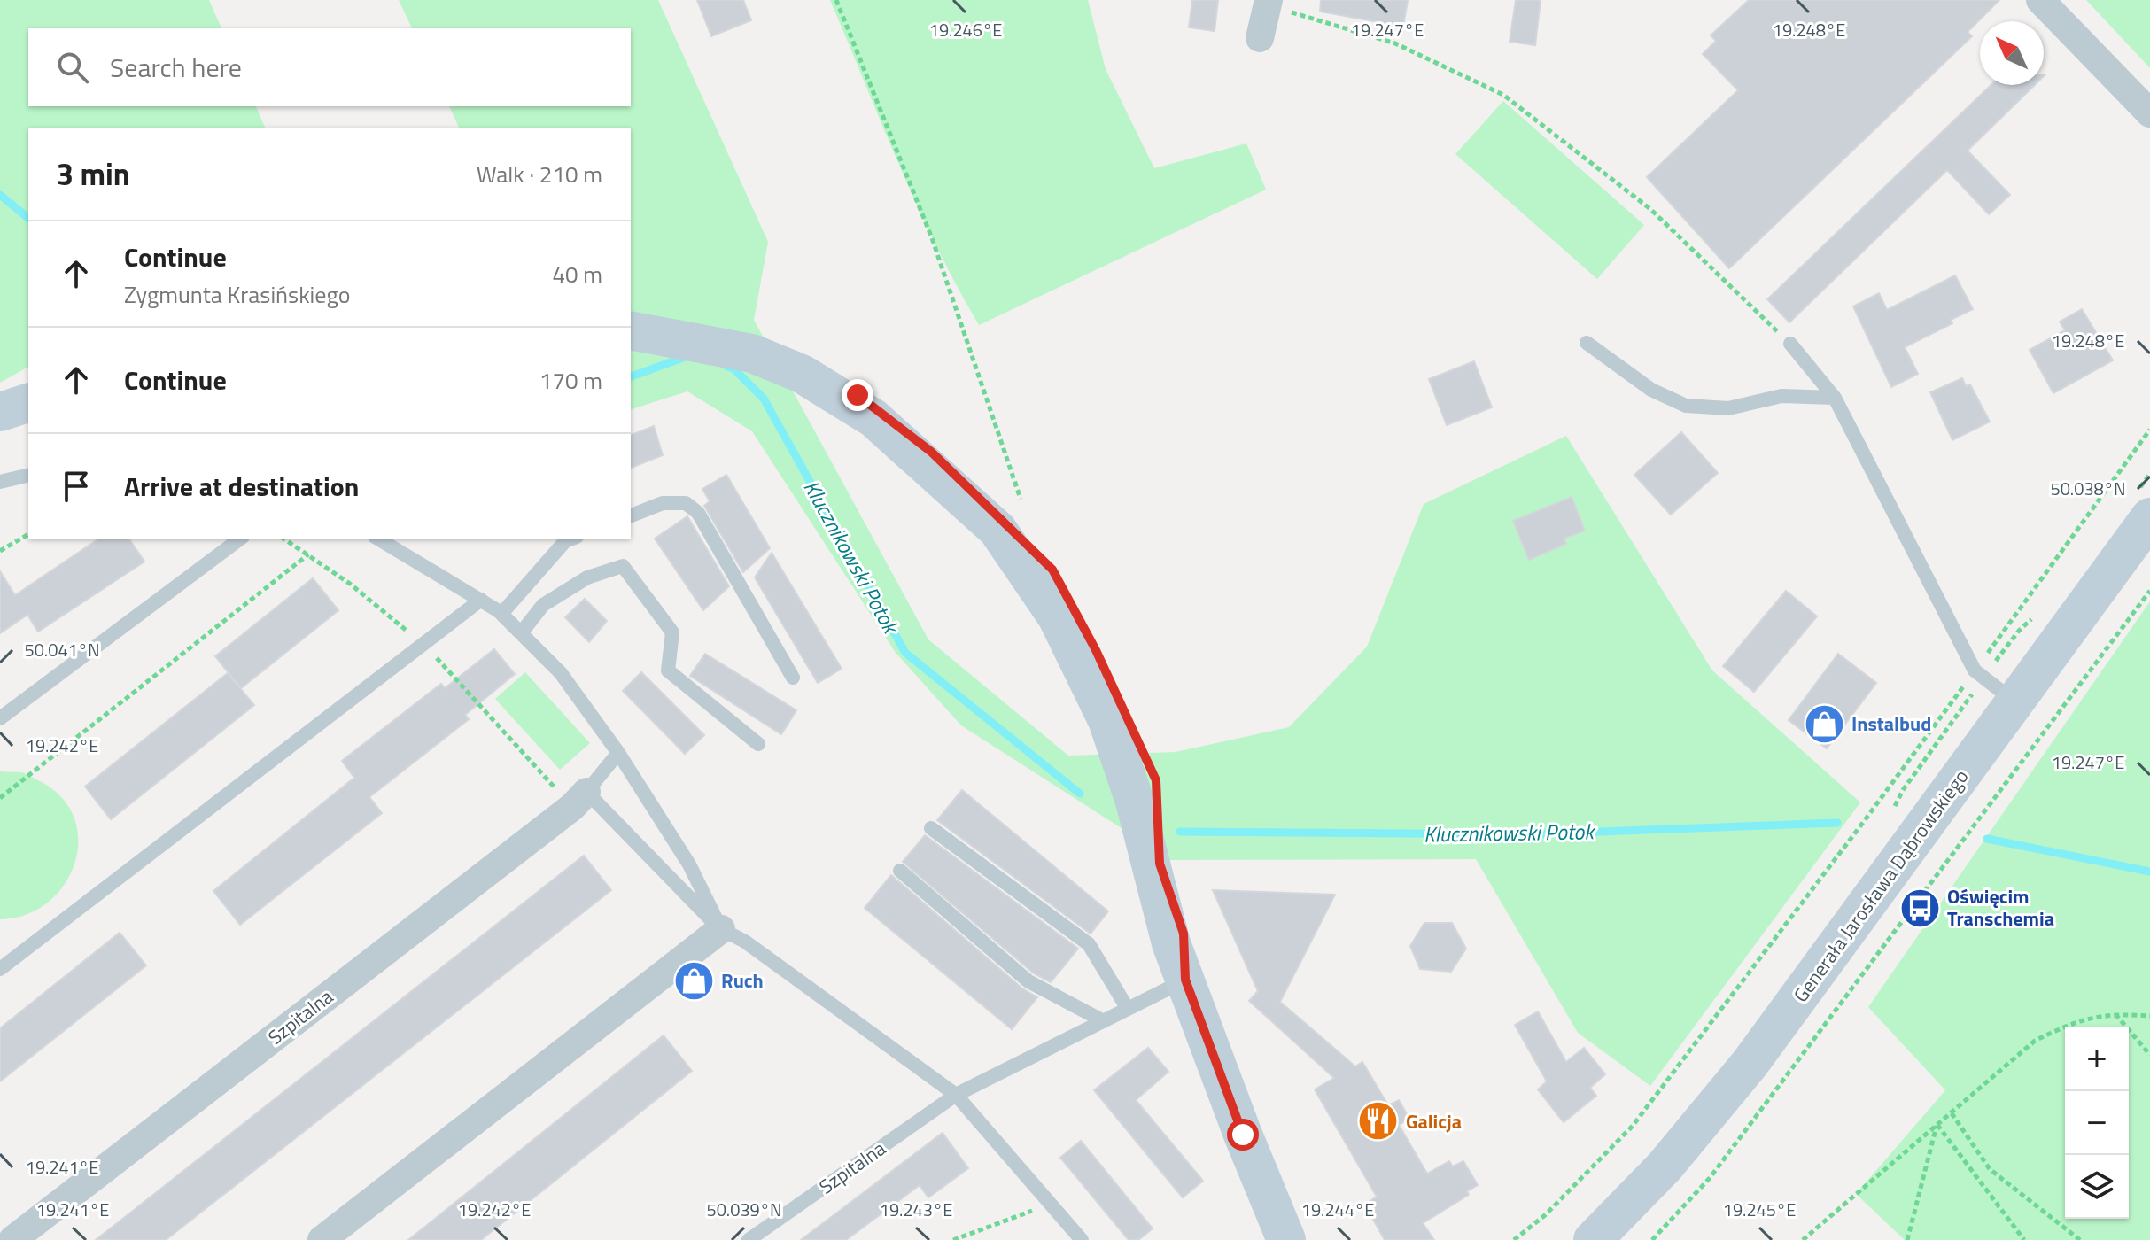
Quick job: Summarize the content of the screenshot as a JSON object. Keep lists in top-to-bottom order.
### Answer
{
  "streets": {
    "street": ["Generała Jarosława Dąbrowskiego", "Szpitalna"]
  },
  "water": ["Klucznikowski Potok"],
  "places": {
    "shop": ["Instalbud", "Ruch"],
    "bus stop": ["Oświęcim Transchemia"],
    "restaurant": ["Galicja"]
  },
  "north": "top left",
  "page": {
    "search": "Search here",
    "heading": ["3 min", "Walk · 210 m"],
    "list": [
      ["Continue", "Zygmunta Krasińskiego", "40 m"],
      ["Continue", "170 m"],
      "Arrive at destination"
    ],
    "map_buttons": ["+", "−"]
  },
  "coordinates": [
    "19.246°E",
    "19.247°E",
    "19.248°E",
    "50.038°N",
    "50.041°N",
    "19.242°E",
    "19.241°E",
    "50.039°N",
    "19.243°E",
    "19.244°E",
    "19.245°E"
  ]
}
